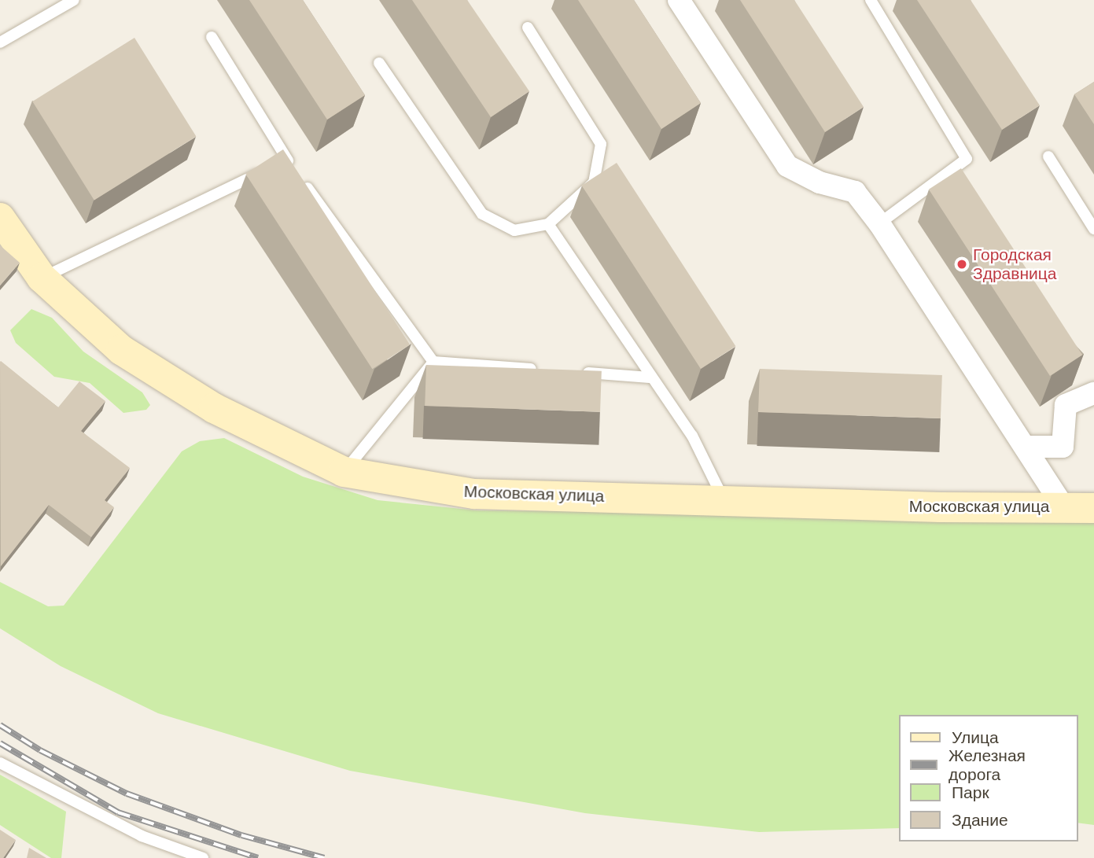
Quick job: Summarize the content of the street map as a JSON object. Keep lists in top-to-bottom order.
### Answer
{
  "streets": {
    "street": ["Московская улица"]
  },
  "places": ["Городская Здравница"],
  "legend": [
    "Улица",
    "Железная дорога",
    "Парк",
    "Здание"
  ]
}
